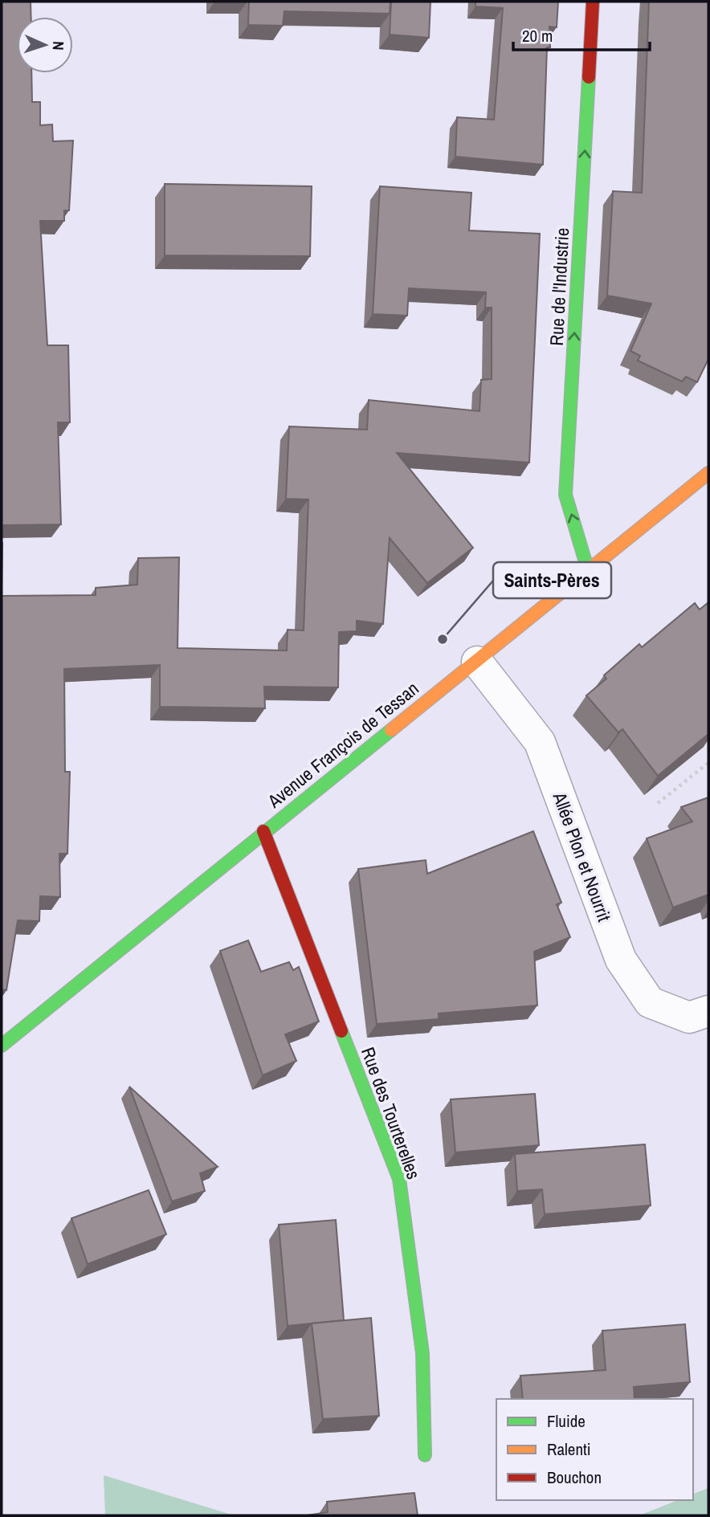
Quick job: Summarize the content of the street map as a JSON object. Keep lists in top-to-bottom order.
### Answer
{
  "streets": {
    "street": [
      "Rue de l'Industrie",
      "Avenue François de Tessan",
      "Allée Plon et Nourrit",
      "Rue des Tourterelles"
    ]
  },
  "crossings": [
    ["Rue de l'Industrie", "Avenue François de Tessan"],
    ["Avenue François de Tessan", "Allée Plon et Nourrit"],
    ["Avenue François de Tessan", "Rue des Tourterelles"]
  ],
  "one_way": ["Rue de l'Industrie"],
  "places": ["Saints-Pères"],
  "legend": ["Fluide", "Ralenti", "Bouchon"],
  "scale_bar": "20 m",
  "north": "right"
}
